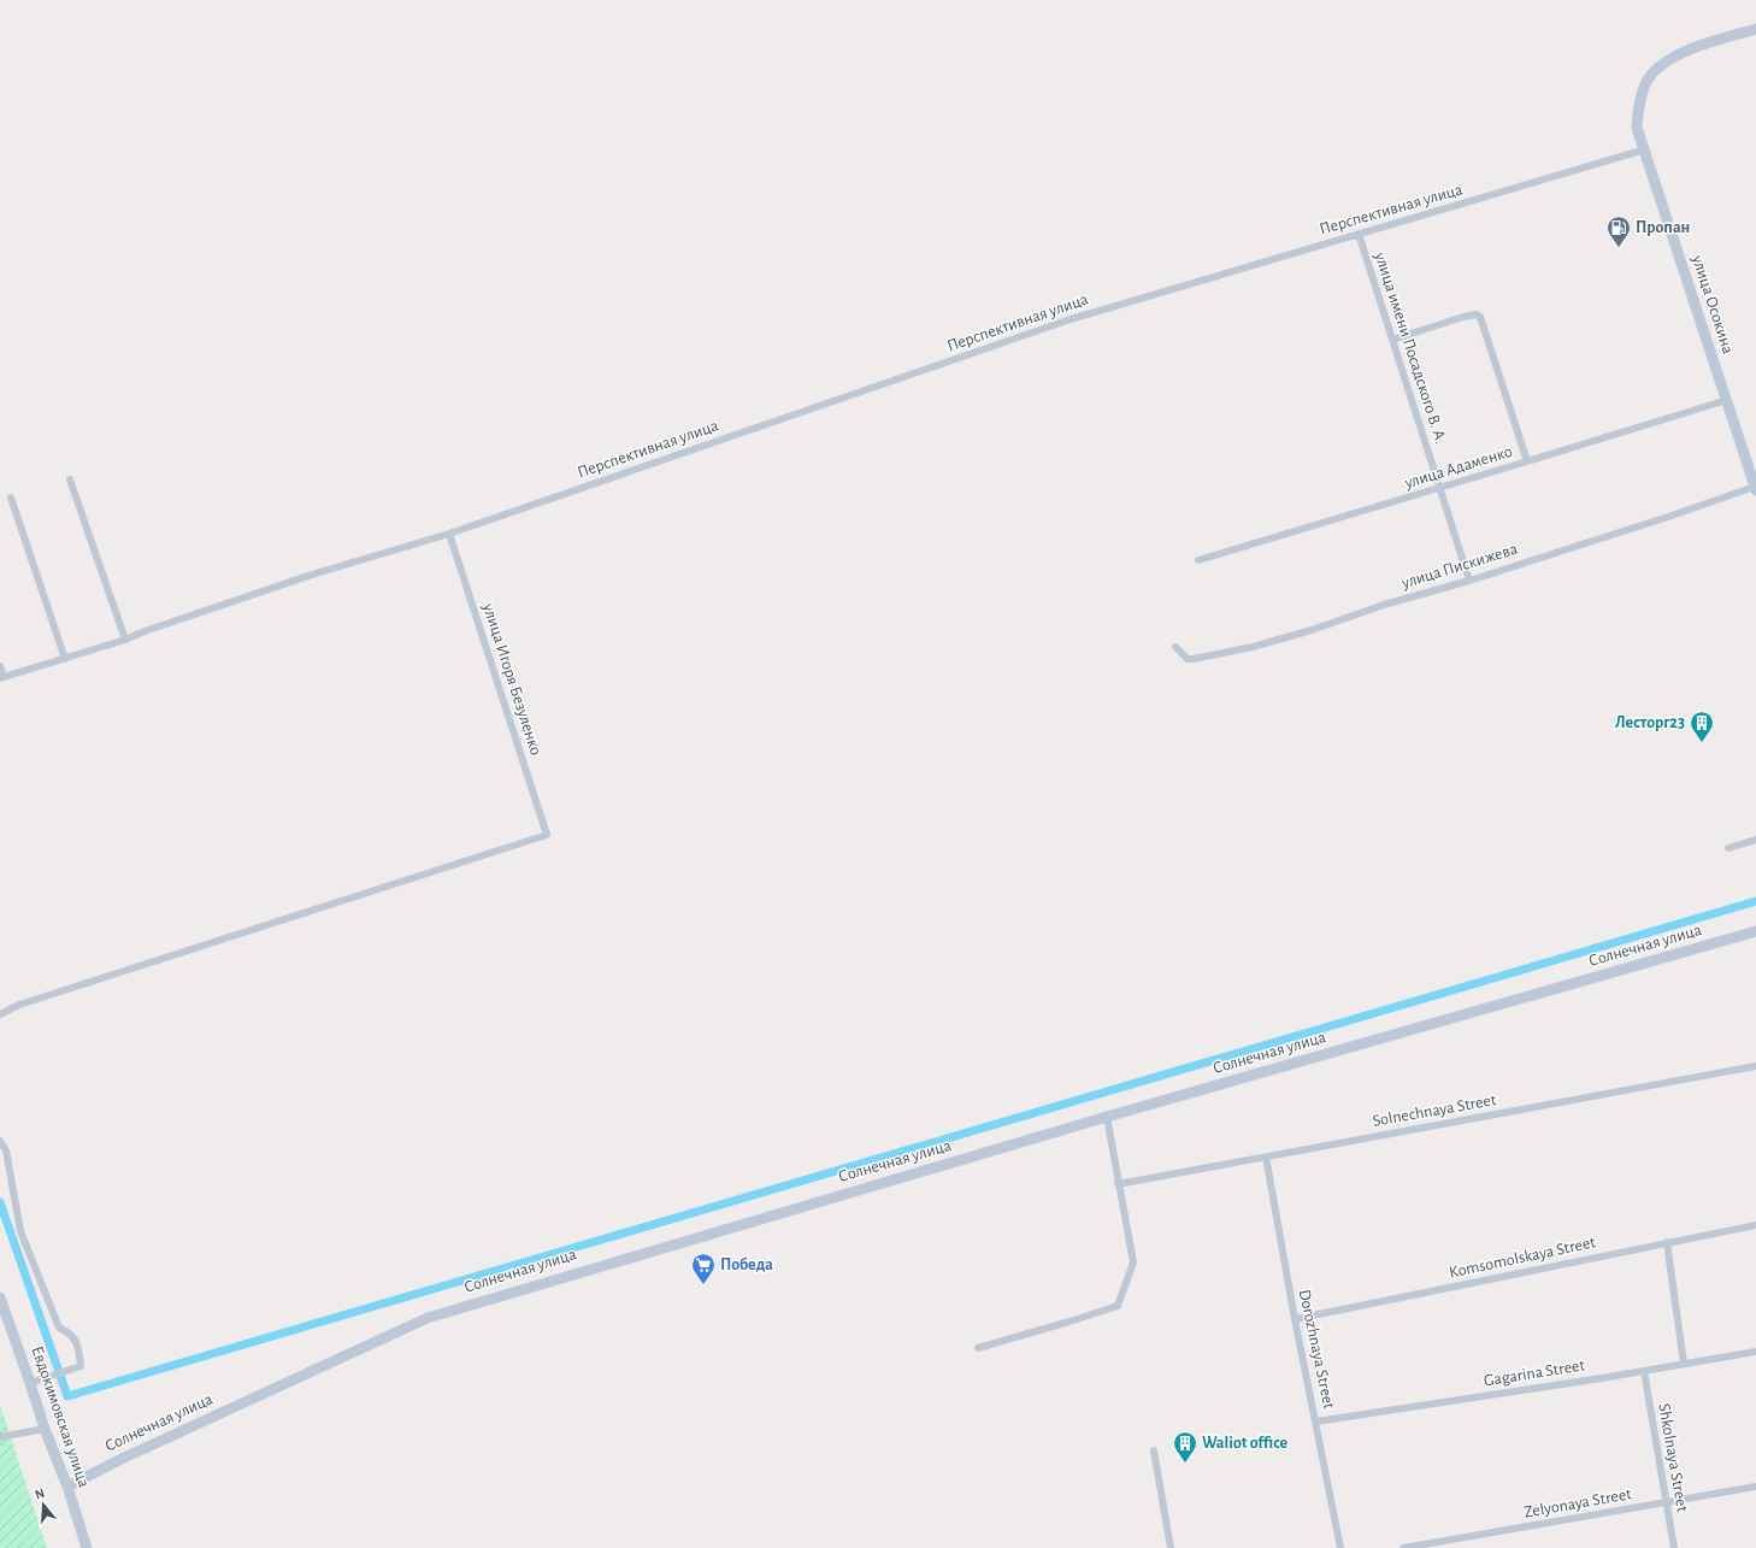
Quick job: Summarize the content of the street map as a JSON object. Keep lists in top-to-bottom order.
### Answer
{
  "streets": {
    "main road": ["улица Осокина", "Солнечная улица", "Евдокимовская улица"],
    "street": [
      "Перспективная улица",
      "улица имени Посадского В. А.",
      "улица Адаменко",
      "улица Пискижева",
      "улица Игоря Безуленко",
      "Solnechnaya Street",
      "Komsomolskaya Street",
      "Dorozhnaya Street",
      "Gagarina Street",
      "Shkolnaya Street",
      "Zelyonaya Street"
    ]
  },
  "crossings": [
    ["Перспективная улица", "улица Осокина"],
    ["Перспективная улица", "улица имени Посадского В. А."],
    ["Перспективная улица", "улица Игоря Безуленко"],
    ["улица Осокина", "улица Адаменко"],
    ["улица Осокина", "улица Пискижева"],
    ["улица имени Посадского В. А.", "улица Адаменко"],
    ["улица имени Посадского В. А.", "улица Пискижева"],
    ["Солнечная улица", "Евдокимовская улица"],
    ["Solnechnaya Street", "Dorozhnaya Street"],
    ["Komsomolskaya Street", "Dorozhnaya Street"],
    ["Dorozhnaya Street", "Gagarina Street"],
    ["Gagarina Street", "Shkolnaya Street"],
    ["Shkolnaya Street", "Zelyonaya Street"]
  ],
  "places": {
    "fuel station": ["Пропан"],
    "building": ["Лесторг23", "Waliot office"],
    "supermarket": ["Победа"]
  },
  "north": "top"
}
